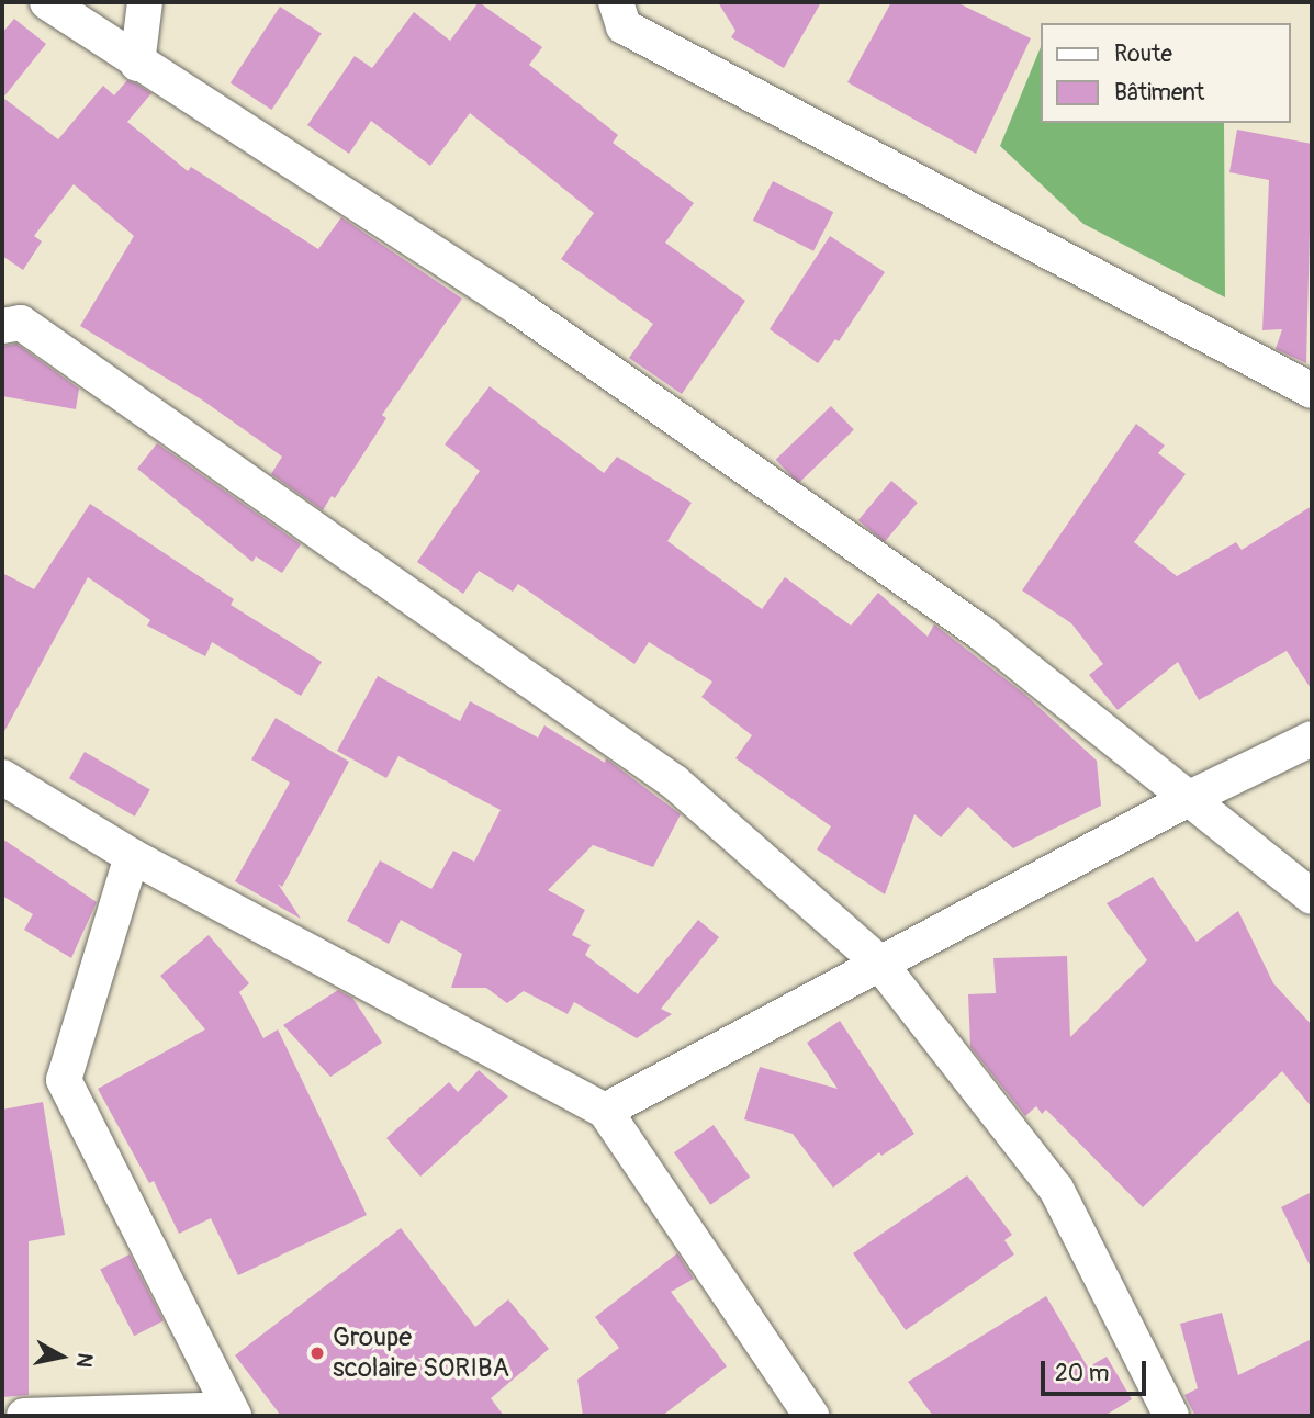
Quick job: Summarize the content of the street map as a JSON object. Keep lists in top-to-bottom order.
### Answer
{
  "places": ["Groupe scolaire SORIBA"],
  "legend": ["Route", "Bâtiment"],
  "scale_bar": "20 m",
  "north": "right"
}
